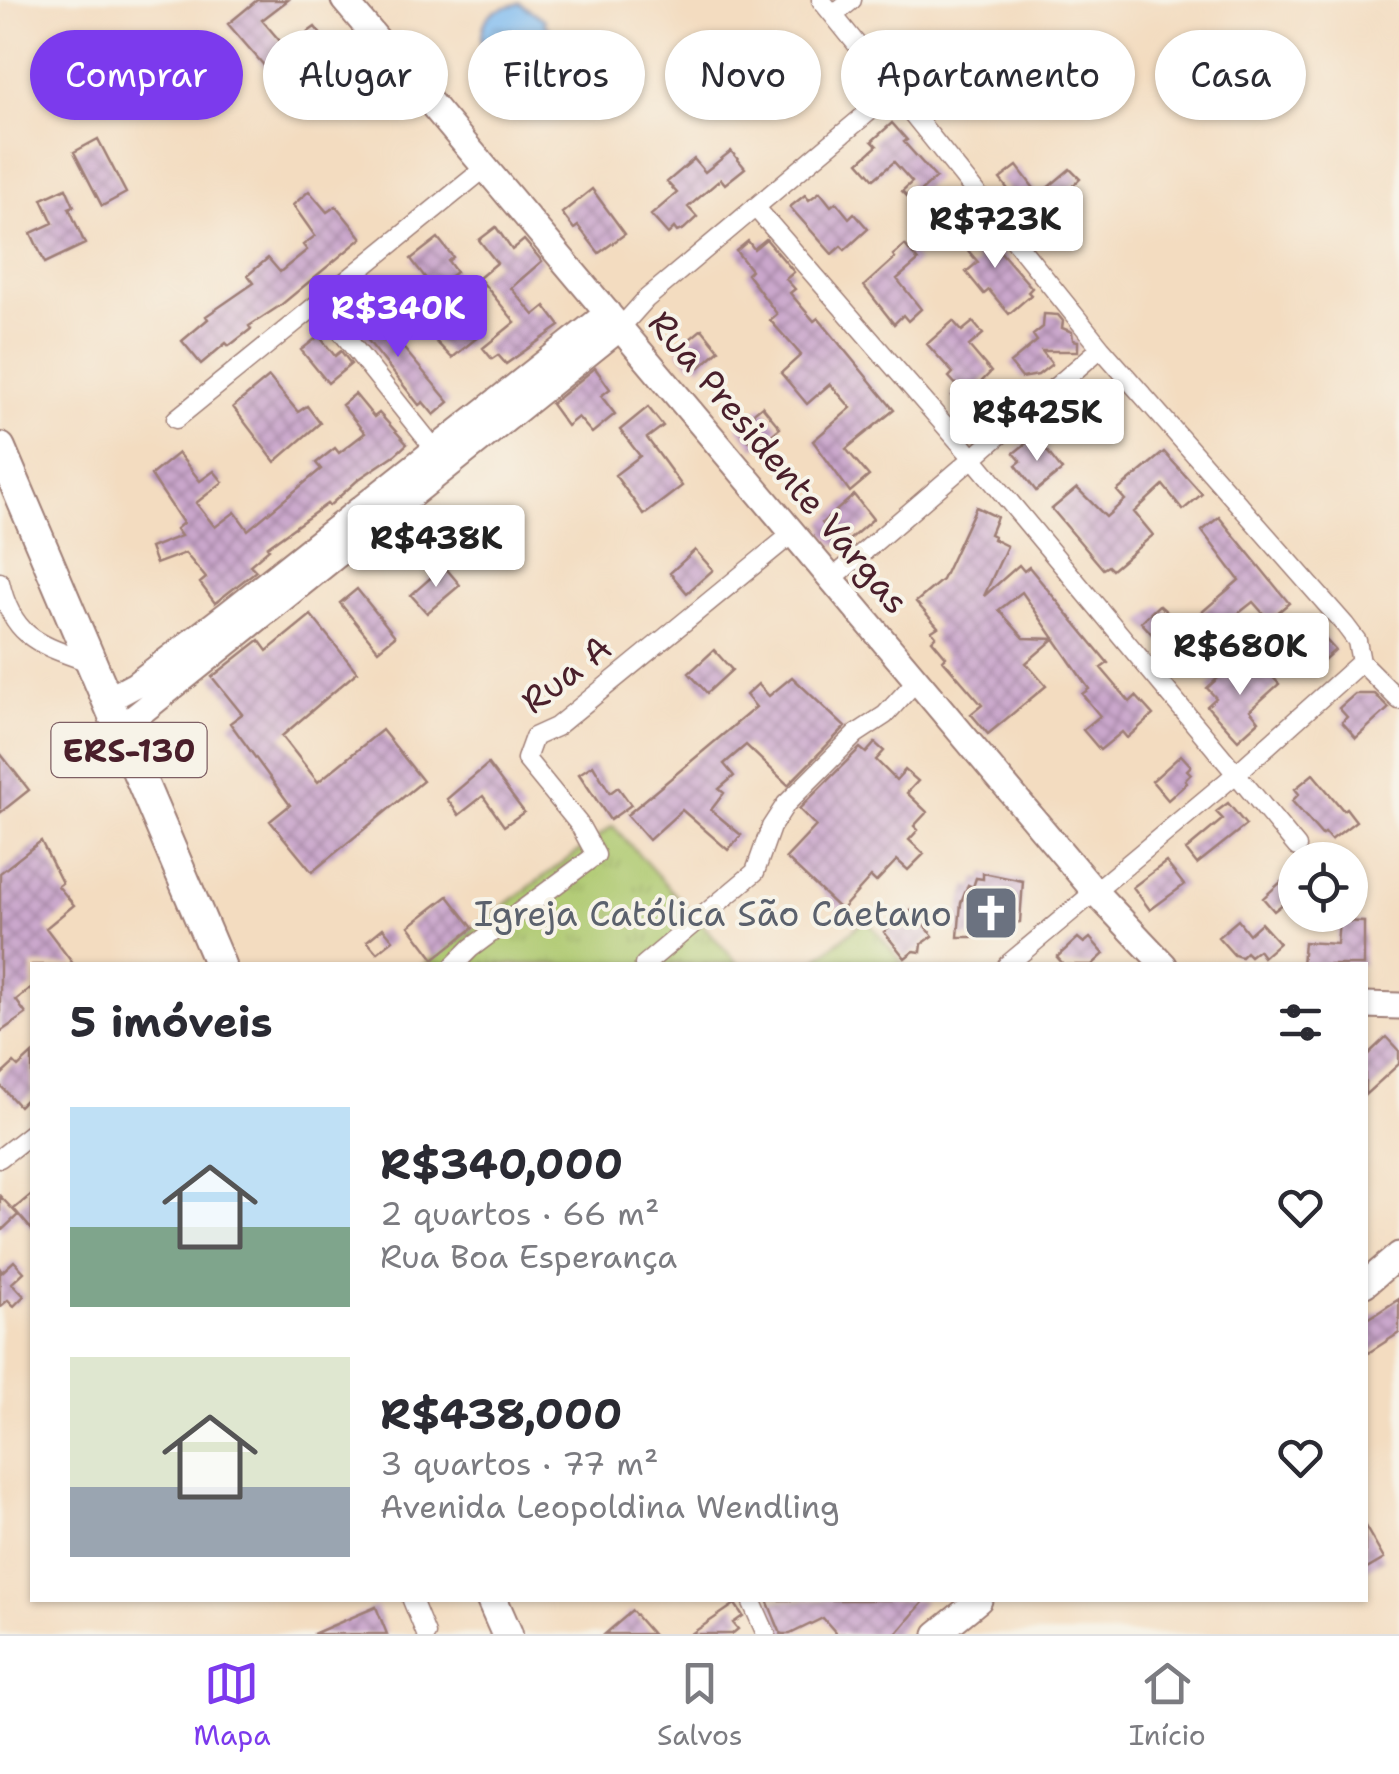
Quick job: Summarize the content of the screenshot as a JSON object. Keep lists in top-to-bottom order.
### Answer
{
  "streets": {
    "main road": ["Rua Presidente Vargas", "ERS-130"],
    "street": ["Rua A"]
  },
  "crossings": [
    ["Rua Presidente Vargas", "Rua A"]
  ],
  "places": {
    "church": ["Igreja Católica São Caetano"]
  },
  "page": {
    "chip": [
      "Comprar",
      "Alugar",
      "Filtros",
      "Novo",
      "Apartamento",
      "Casa"
    ],
    "price": [
      "R$723K",
      "R$340K",
      "R$425K",
      "R$438K",
      "R$680K"
    ],
    "heading": "5 imóveis",
    "list": [
      {
        "name": "R$340,000",
        "note": "2 quartos · 66 m² · Rua Boa Esperança"
      },
      {
        "name": "R$438,000",
        "note": "3 quartos · 77 m² · Avenida Leopoldina Wendling"
      }
    ],
    "tabs": ["Mapa", "Salvos", "Início"]
  }
}
